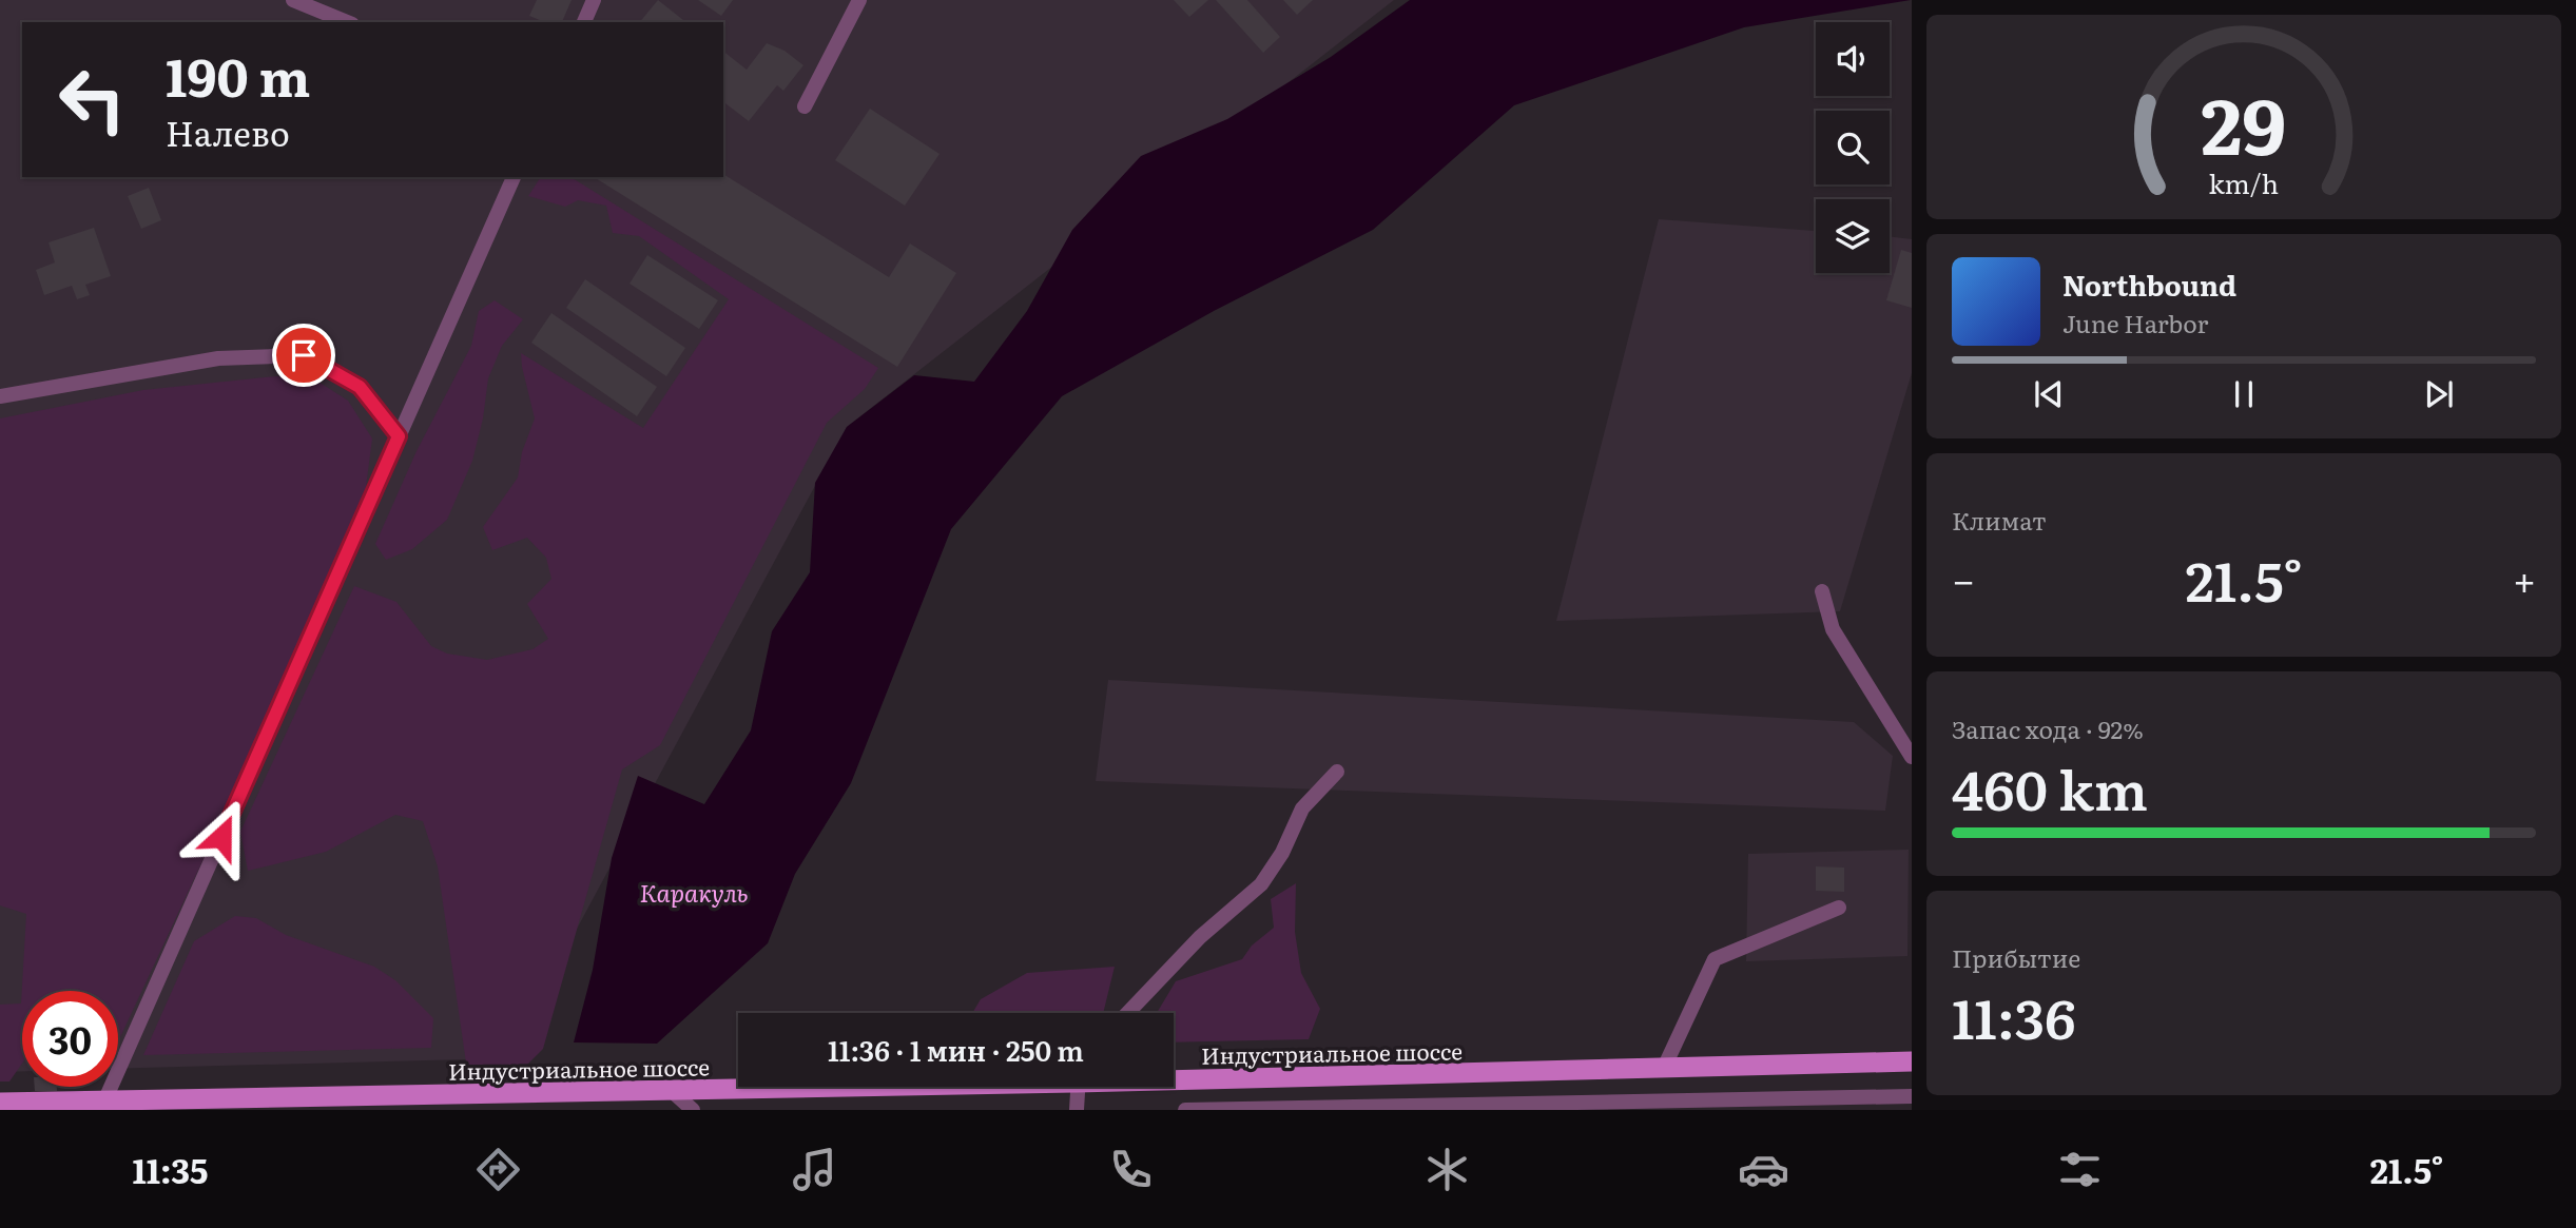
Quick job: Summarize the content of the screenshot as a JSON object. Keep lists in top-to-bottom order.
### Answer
{
  "streets": {
    "main road": ["Индустриальное шоссе"]
  },
  "water": ["Каракуль"],
  "page": {
    "turn": ["190 m", "Налево"],
    "song": ["Northbound", "June Harbor"],
    "tile": [
      "Климат",
      ["Запас хода · 92%", "460 km"],
      ["Прибытие", "11:36"]
    ],
    "heat": ["−", "21.5°", "+"],
    "limit": "30",
    "trip": "11:36 · 1 мин · 250 m",
    "tabs": ["11:35", "21.5°"],
    "gauge": ["29", "km/h"]
  }
}
